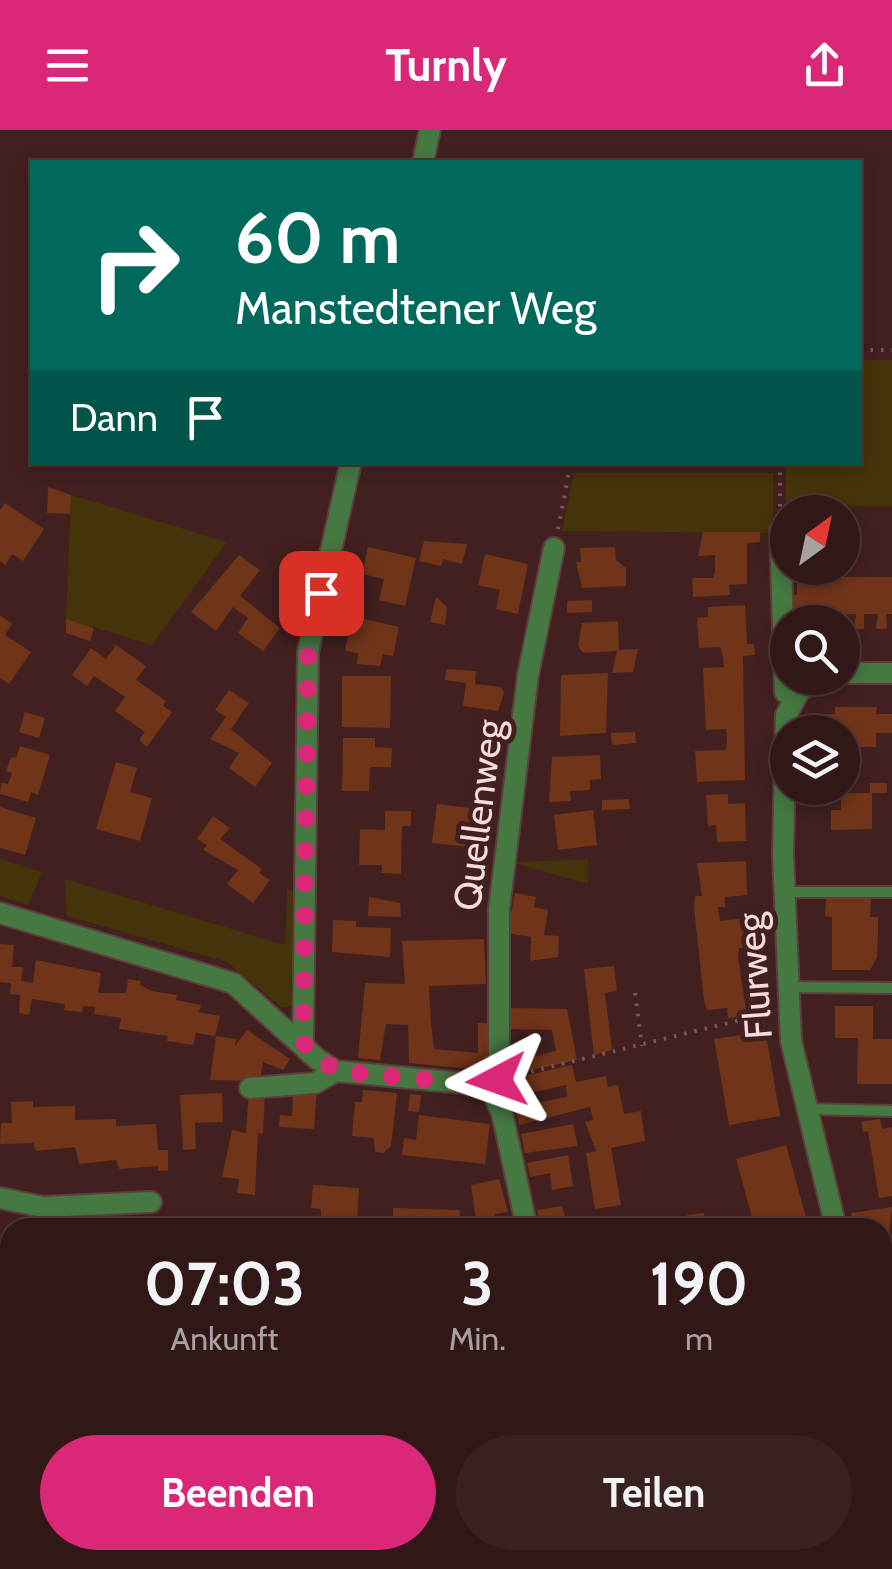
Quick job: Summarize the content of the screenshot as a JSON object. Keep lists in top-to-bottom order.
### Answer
{
  "streets": {
    "street": ["Quellenweg", "Flurweg"]
  },
  "north": "top right",
  "page": {
    "header": "Turnly",
    "turn": ["60 m", "Manstedtener Weg"],
    "then": "Dann",
    "eta": [
      "07:03",
      "Ankunft",
      "3",
      "Min.",
      "190",
      "m"
    ],
    "buttons": ["Beenden", "Teilen"]
  }
}
